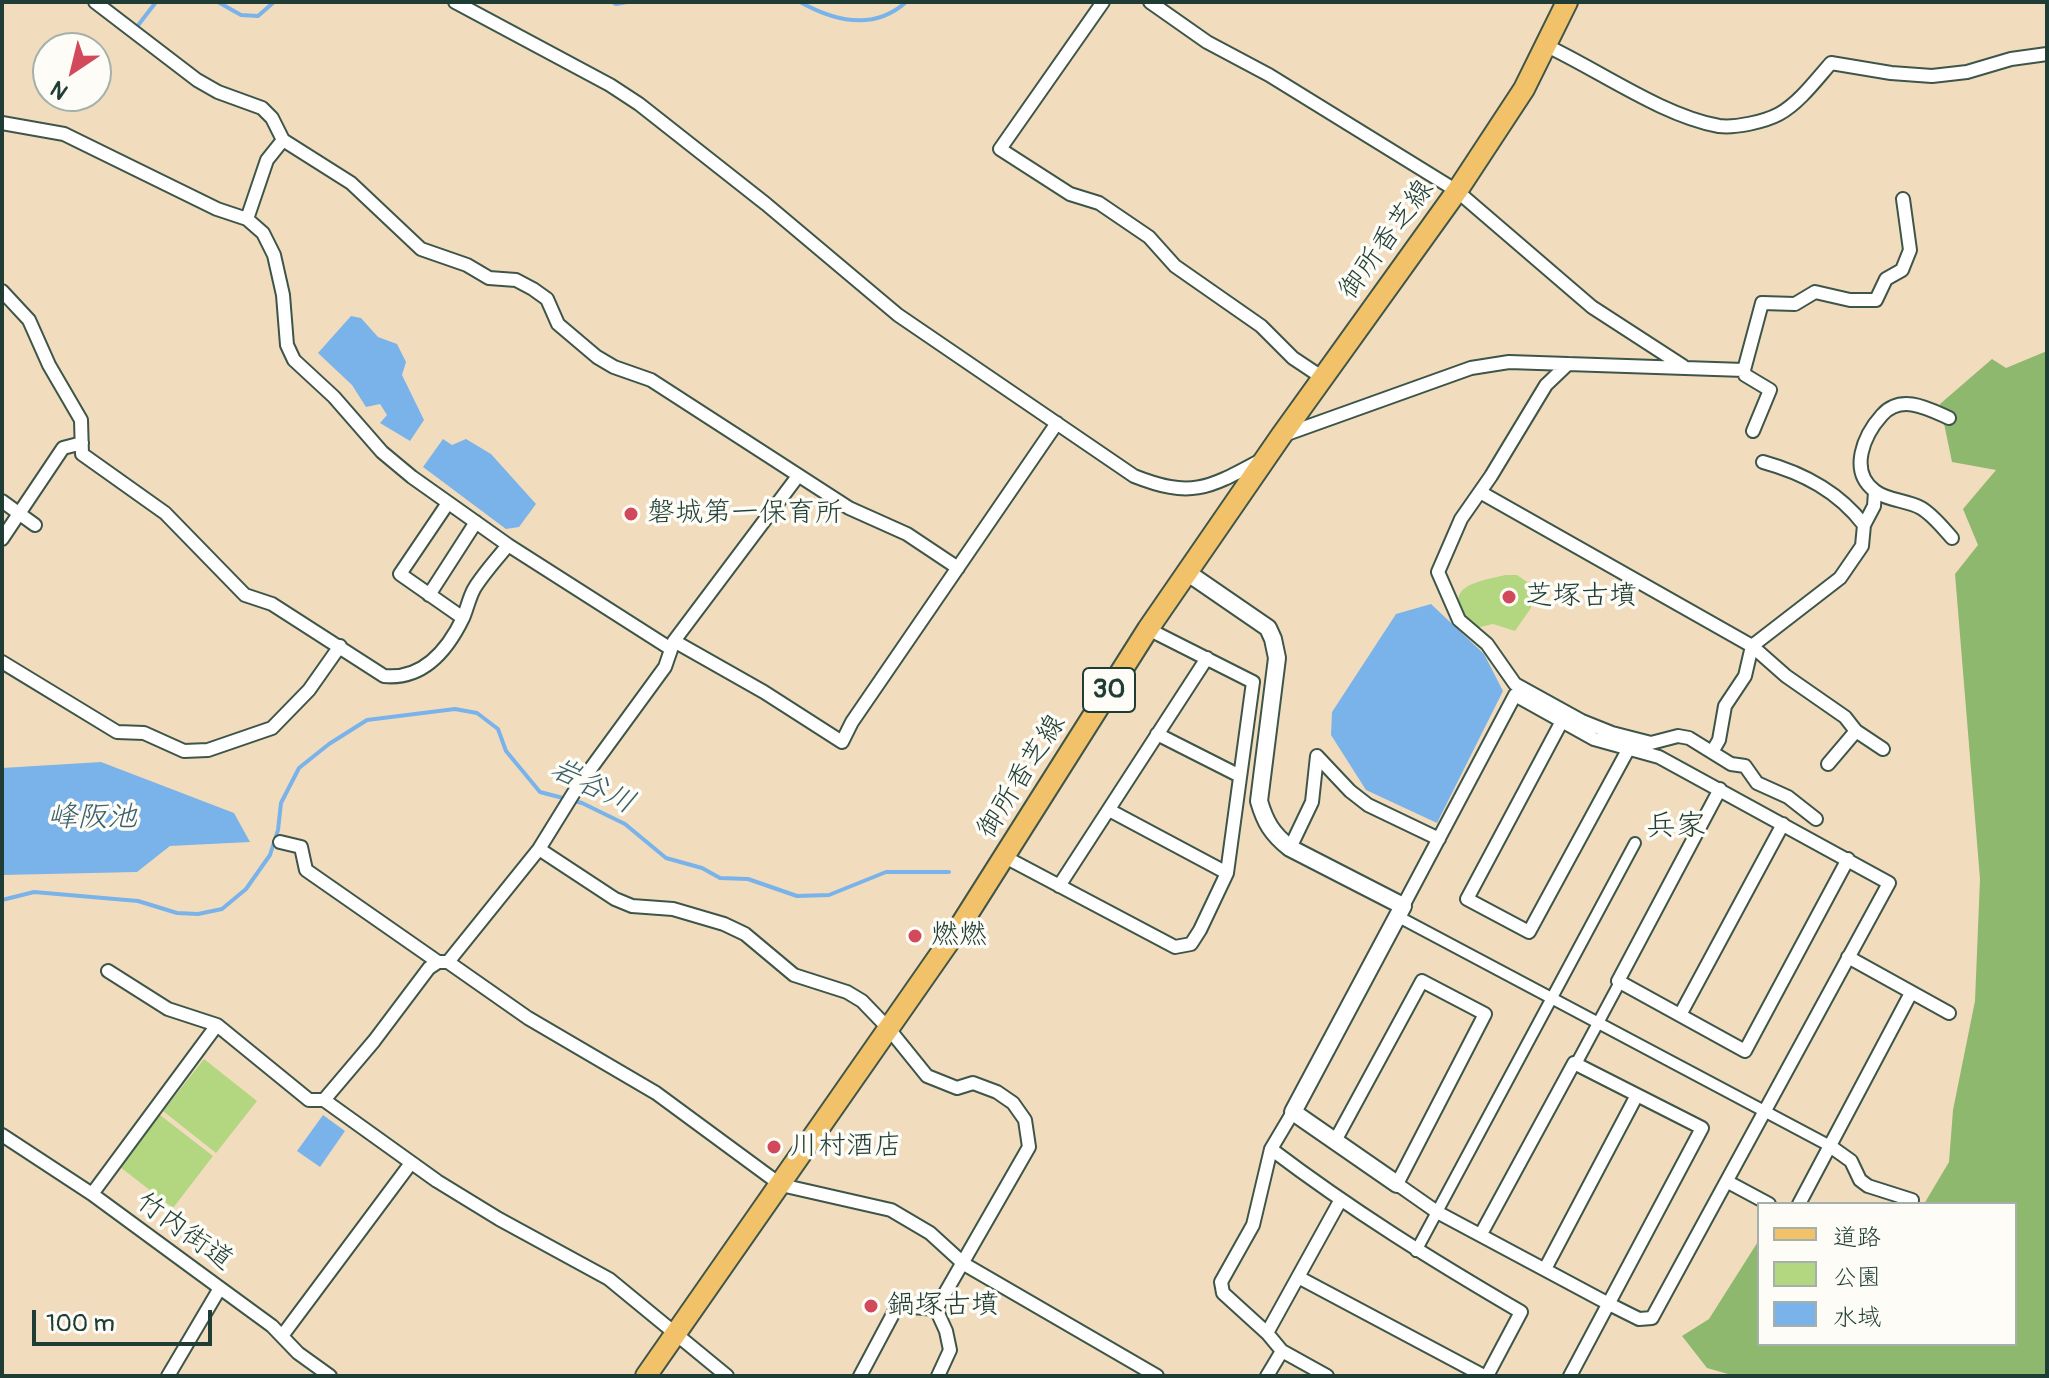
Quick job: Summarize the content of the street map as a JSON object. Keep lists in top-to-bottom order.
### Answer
{
  "streets": {
    "main road": ["御所香芝線", "30"],
    "street": ["竹内街道"]
  },
  "districts": ["兵家"],
  "water": ["岩谷川", "峰阪池"],
  "places": [
    "磐城第一保育所",
    "芝塚古墳",
    "燃燃",
    "川村酒店",
    "鍋塚古墳"
  ],
  "legend": ["道路", "公園", "水域"],
  "scale_bar": "100 m",
  "north": "bottom left"
}
